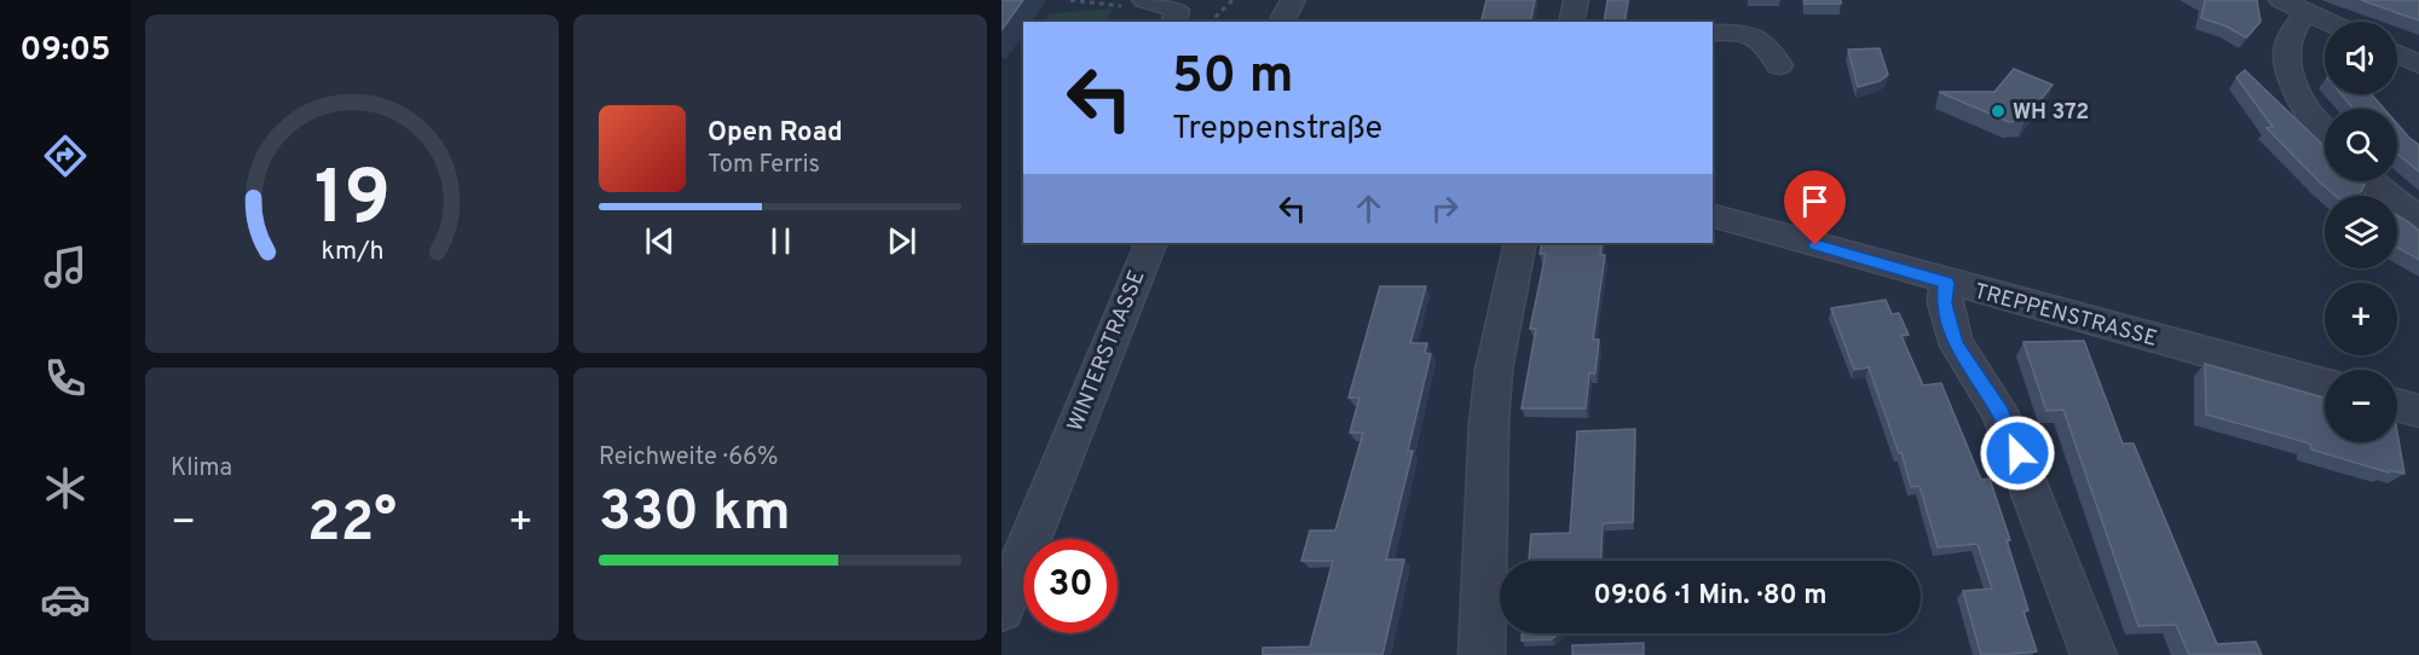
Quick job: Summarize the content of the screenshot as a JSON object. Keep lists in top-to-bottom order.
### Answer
{
  "streets": {
    "street": ["TREPPENSTRASSE", "WINTERSTRASSE"]
  },
  "places": ["WH 372"],
  "page": {
    "tabs": "09:05",
    "map_buttons": ["+", "−"],
    "turn": ["50 m", "Treppenstraße"],
    "song": ["Open Road", "Tom Ferris"],
    "tile": [
      "Klima",
      ["Reichweite · 66%", "330 km"]
    ],
    "heat": ["−", "22°", "+"],
    "limit": "30",
    "trip": "09:06 · 1 Min. · 80 m",
    "gauge": ["19", "km/h"]
  }
}
